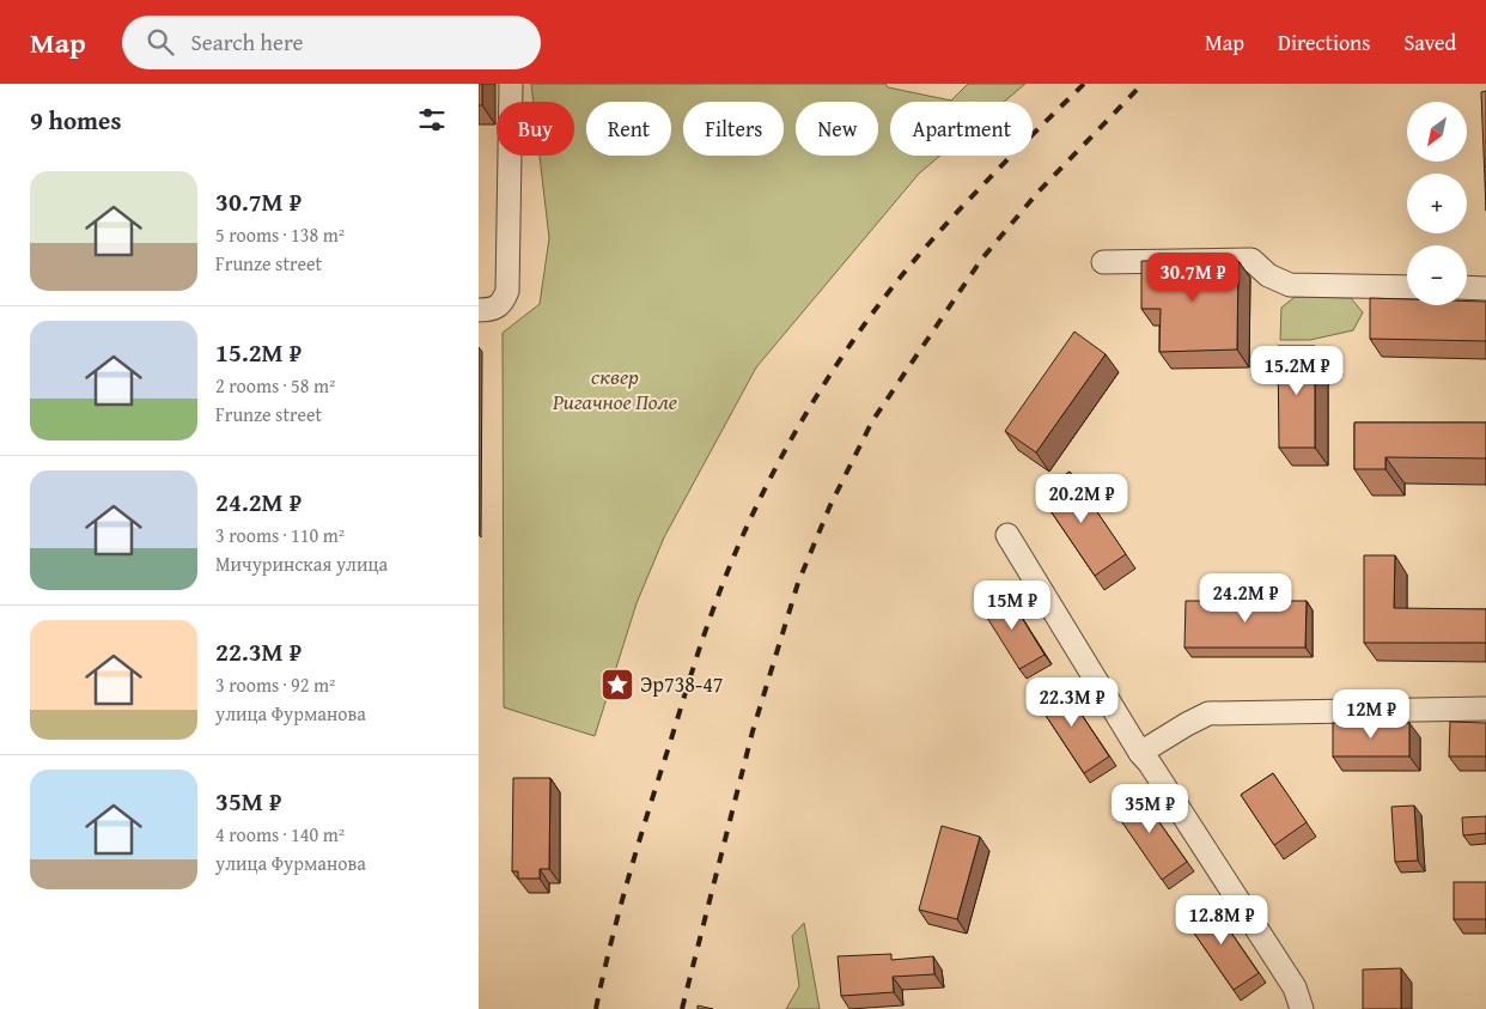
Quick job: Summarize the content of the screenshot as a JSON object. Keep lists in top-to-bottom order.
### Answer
{
  "parks": ["сквер Ригачное Поле"],
  "places": {
    "place": ["Эр738-47"]
  },
  "north": "bottom left",
  "page": {
    "header": "Map",
    "search": "Search here",
    "nav": ["Map", "Directions", "Saved"],
    "heading": "9 homes",
    "map_buttons": ["+", "−"],
    "chip": [
      "Buy",
      "Rent",
      "Filters",
      "New",
      "Apartment"
    ],
    "list": [
      {
        "name": "30.7M ₽",
        "note": "5 rooms · 138 m² · Frunze street"
      },
      {
        "name": "15.2M ₽",
        "note": "2 rooms · 58 m² · Frunze street"
      },
      {
        "name": "24.2M ₽",
        "note": "3 rooms · 110 m² · Мичуринская улица"
      },
      {
        "name": "22.3M ₽",
        "note": "3 rooms · 92 m² · улица Фурманова"
      },
      {
        "name": "35M ₽",
        "note": "4 rooms · 140 m² · улица Фурманова"
      }
    ],
    "price": [
      "30.7M ₽",
      "15.2M ₽",
      "20.2M ₽",
      "24.2M ₽",
      "15M ₽",
      "22.3M ₽",
      "12M ₽",
      "35M ₽",
      "12.8M ₽"
    ]
  }
}
